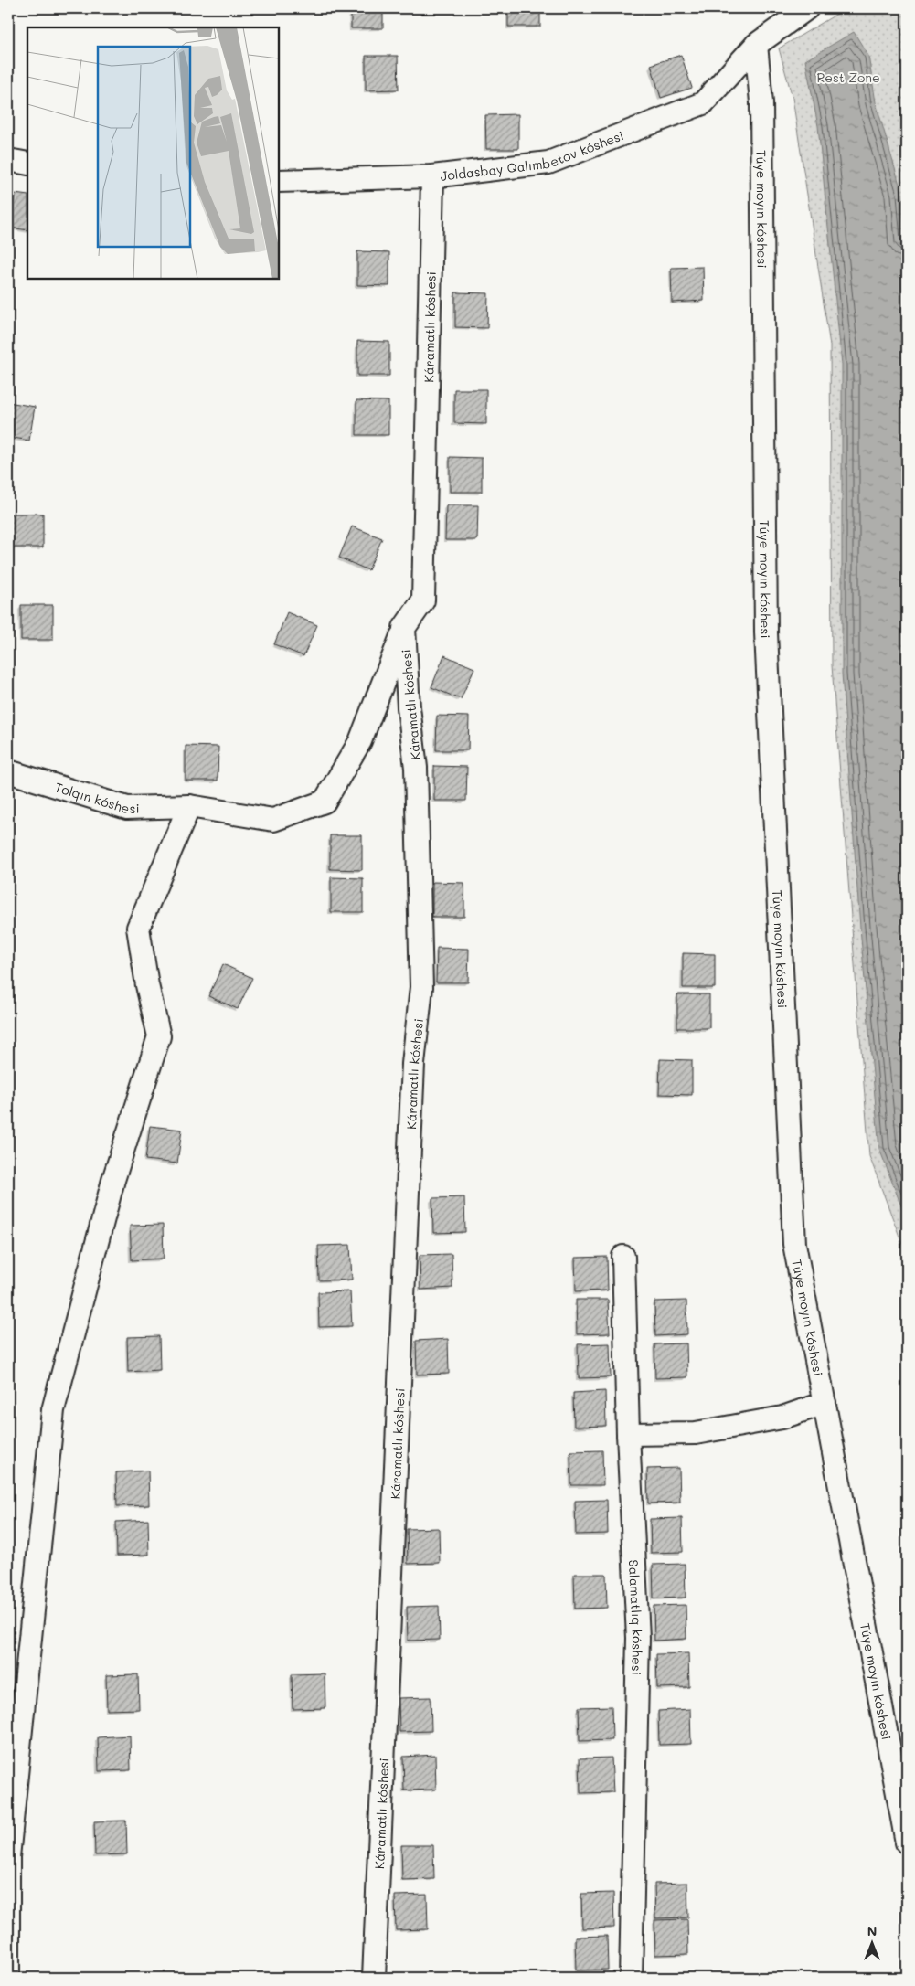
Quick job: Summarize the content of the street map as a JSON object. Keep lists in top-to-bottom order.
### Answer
{
  "streets": {
    "street": [
      "Joldasbay Qalımbetov kóshesi",
      "Túye moyın kóshesi",
      "Káramatlı kóshesi",
      "Tolqın kóshesi",
      "Salamatlıq kóshesi"
    ]
  },
  "crossings": [
    ["Joldasbay Qalımbetov kóshesi", "Túye moyın kóshesi"],
    ["Joldasbay Qalımbetov kóshesi", "Káramatlı kóshesi"],
    ["Káramatlı kóshesi", "Tolqın kóshesi"]
  ],
  "parks": ["Rest Zone"],
  "north": "top"
}
